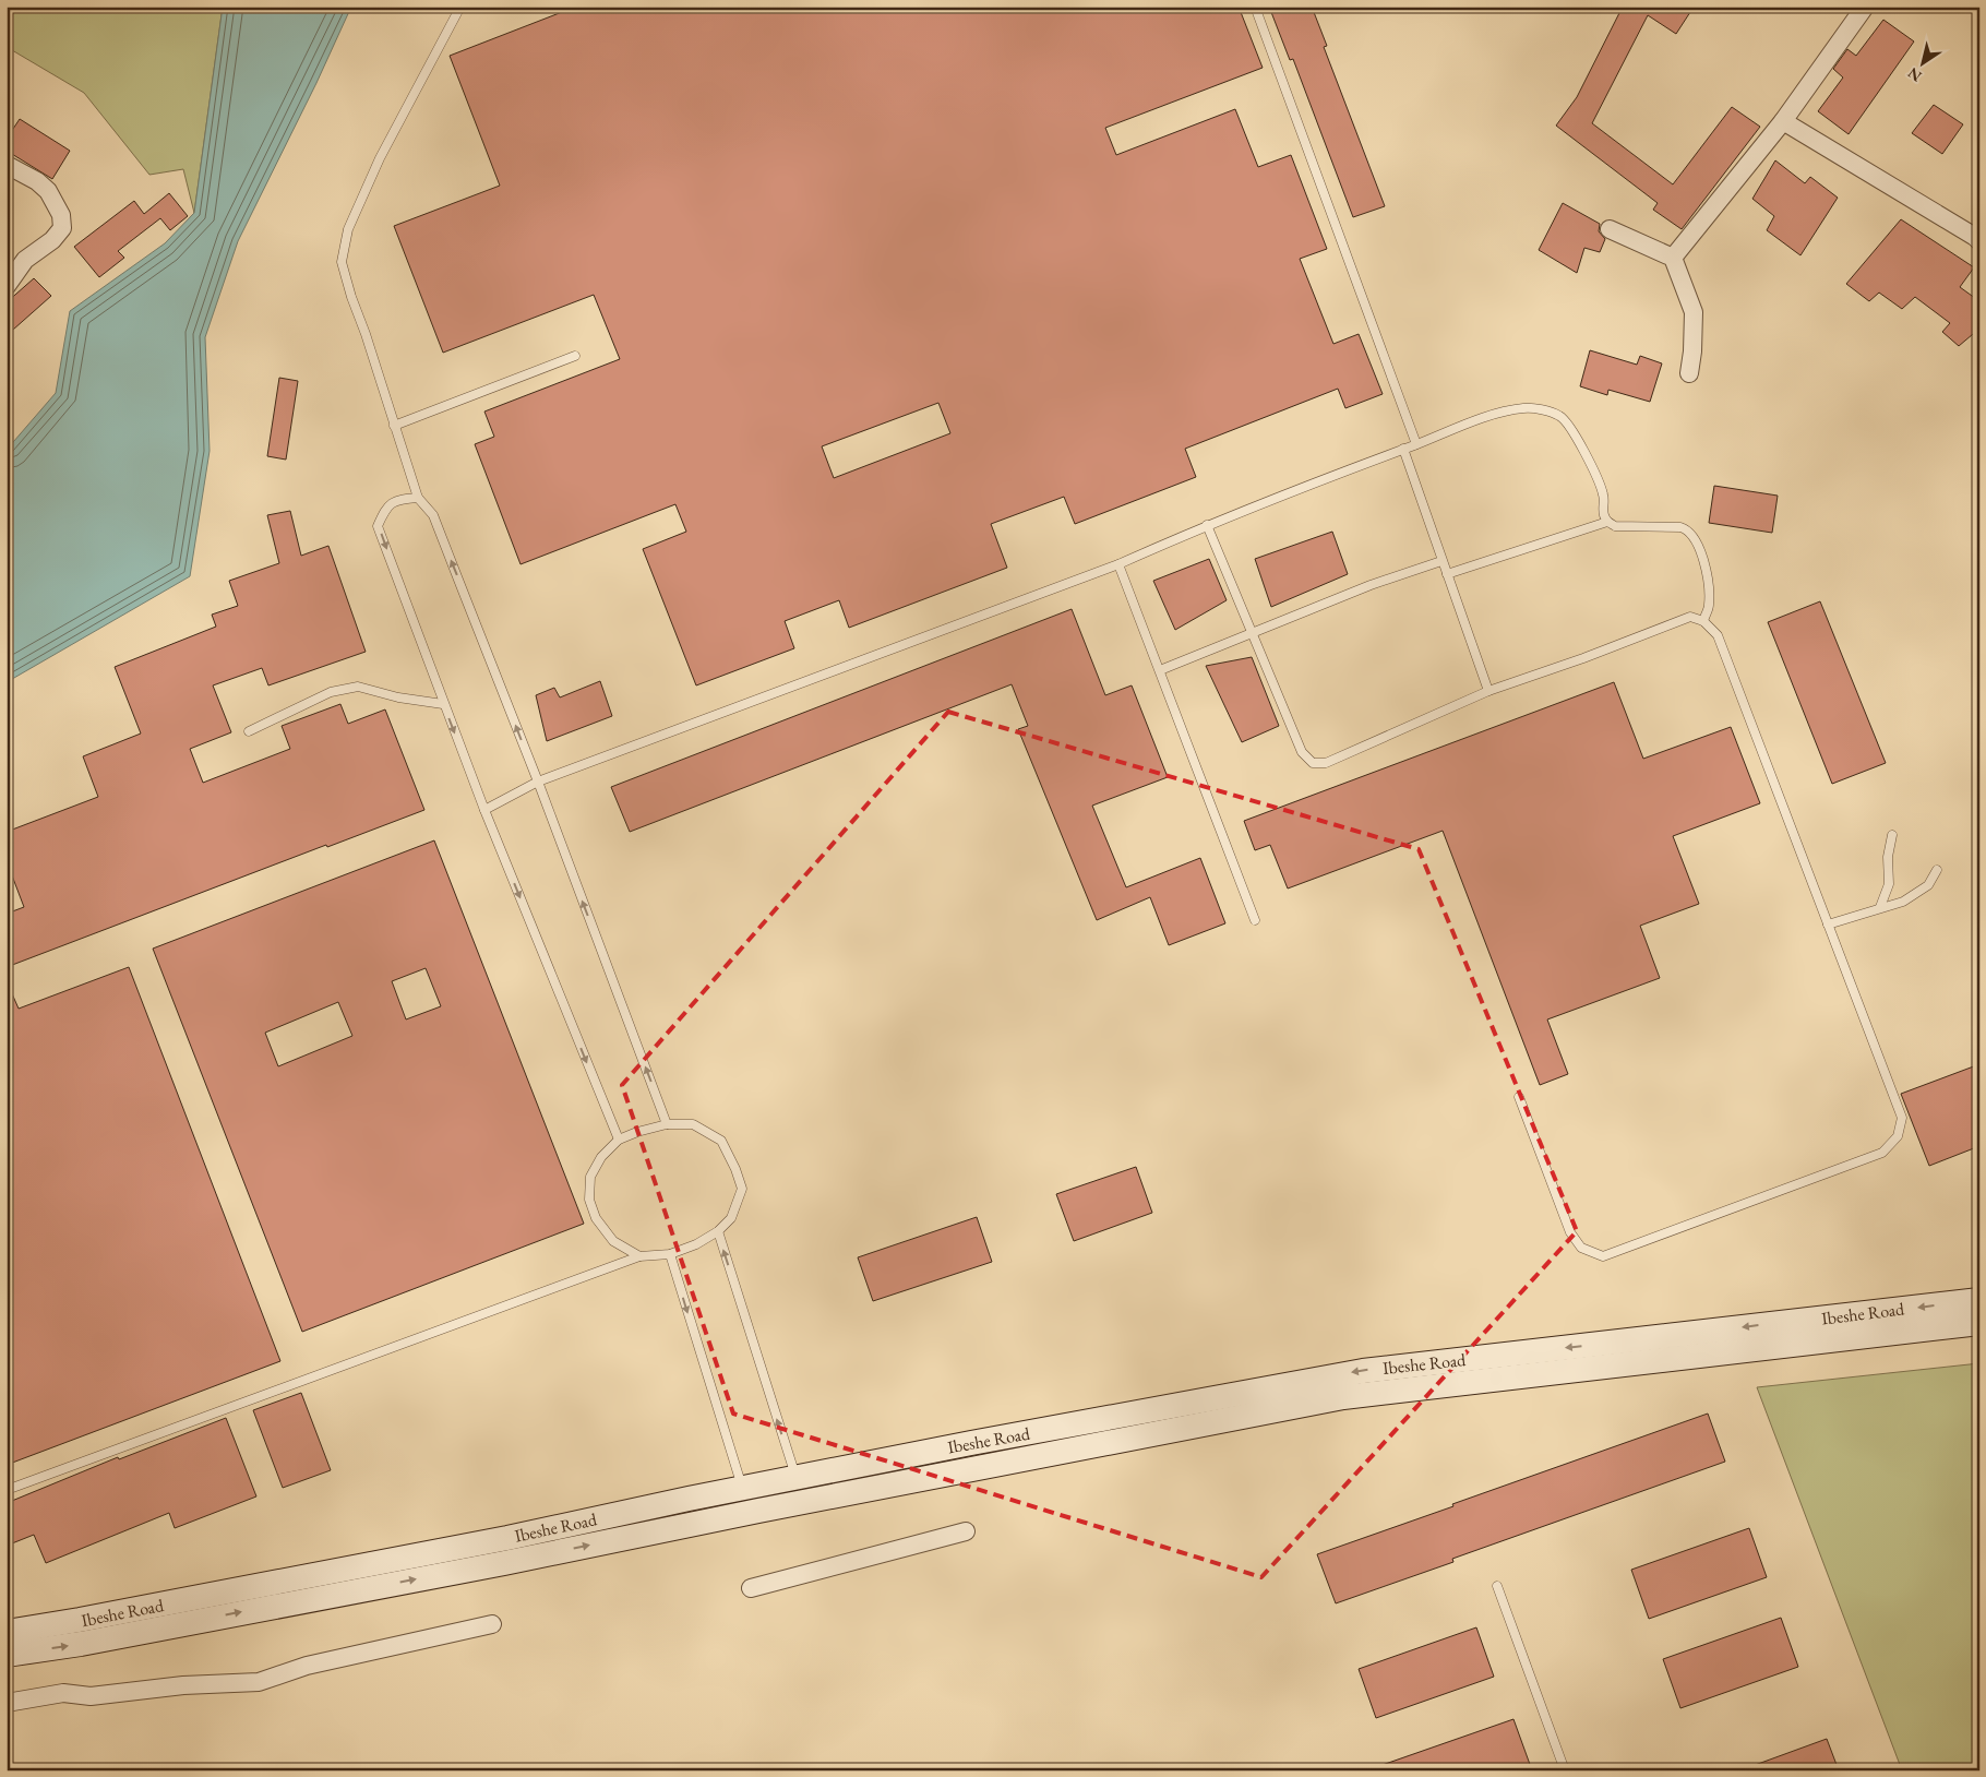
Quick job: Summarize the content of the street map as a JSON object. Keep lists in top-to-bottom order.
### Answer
{
  "streets": {
    "main road": ["Ibeshe Road"]
  },
  "north": "bottom left"
}
